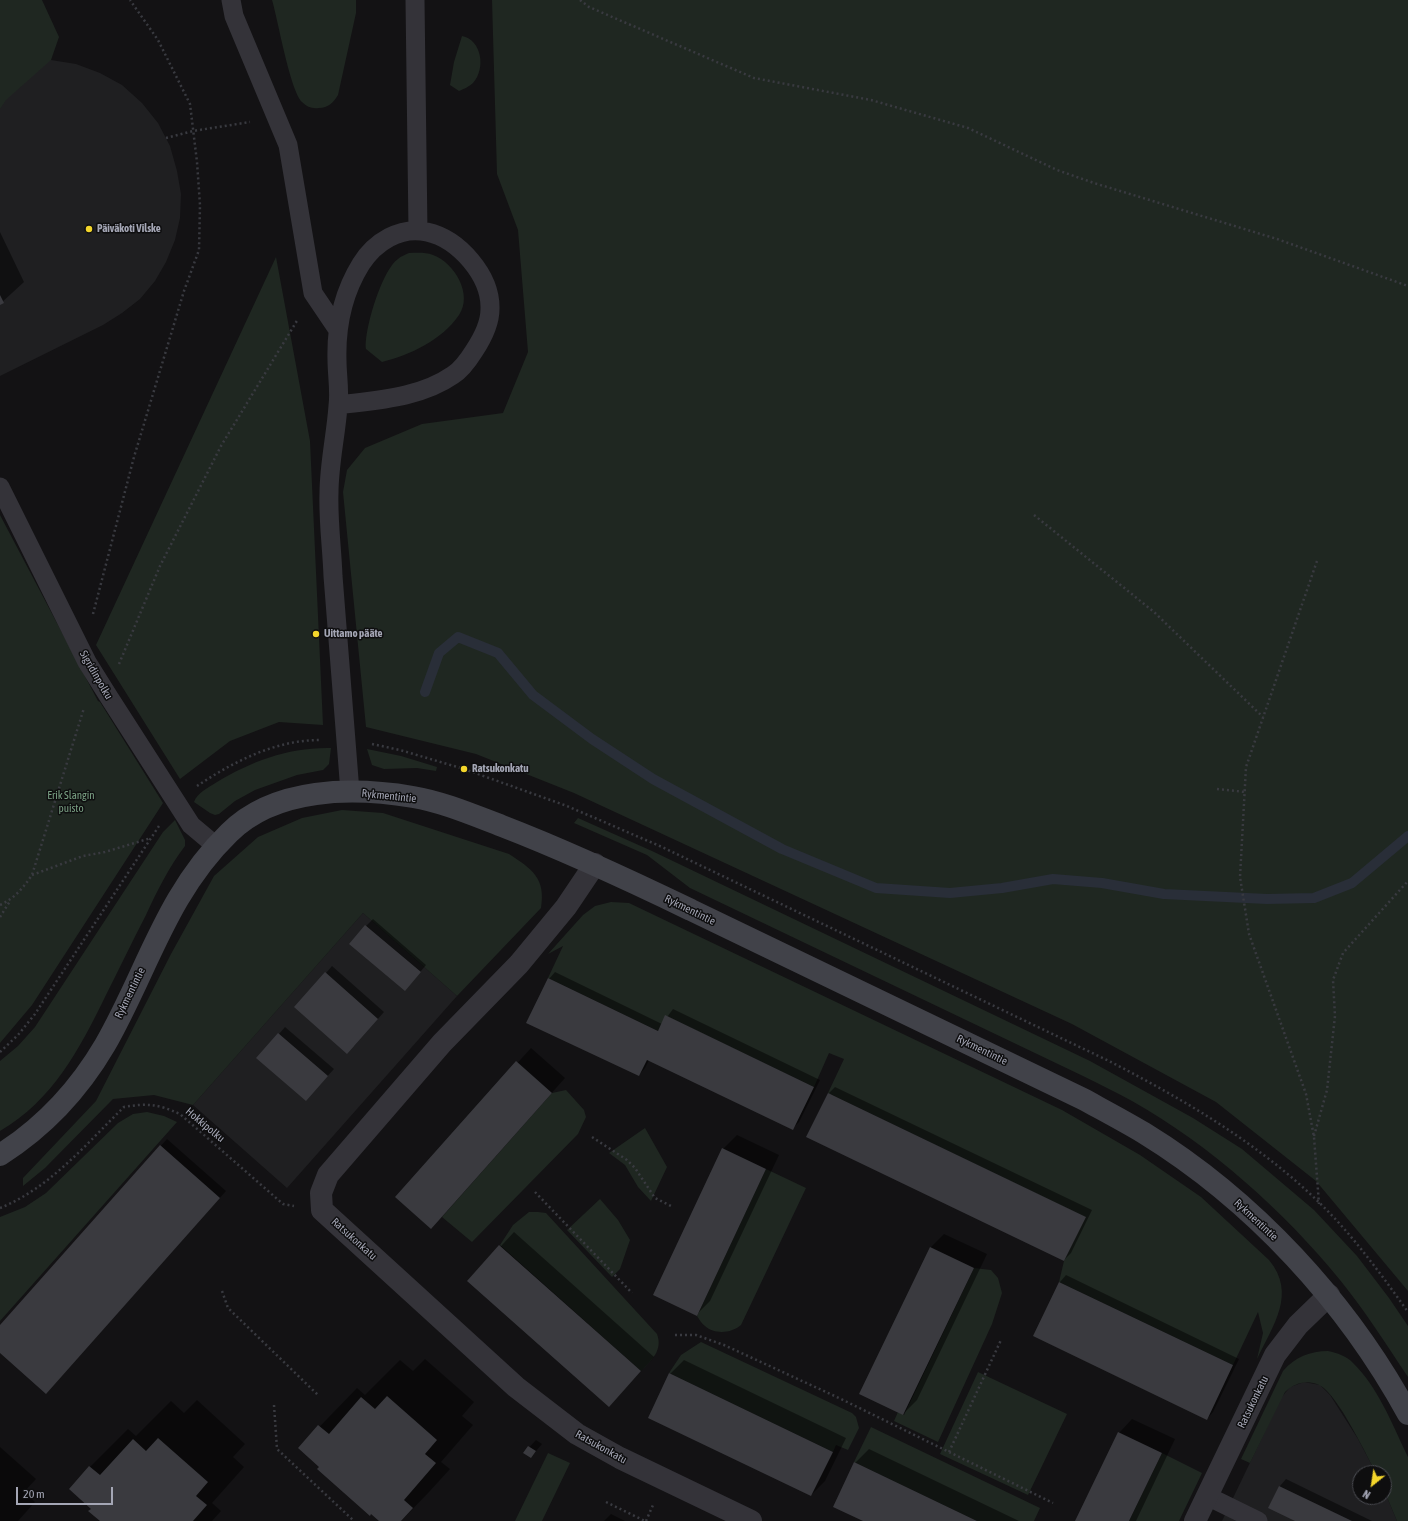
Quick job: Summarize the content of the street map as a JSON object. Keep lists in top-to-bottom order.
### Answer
{
  "streets": {
    "street": ["Rykmentintie", "Ratsukonkatu"],
    "lane": ["Sigridinpolku"],
    "path": ["Hokkipolku"]
  },
  "crossings": [
    ["Sigridinpolku", "Rykmentintie"],
    ["Rykmentintie", "Ratsukonkatu"],
    ["Hokkipolku", "Ratsukonkatu"]
  ],
  "parks": ["Erik Slangin puisto"],
  "places": ["Päiväkoti Vilske", "Uittamo pääte", "Ratsukonkatu"],
  "scale_bar": "20 m",
  "north": "bottom left"
}
